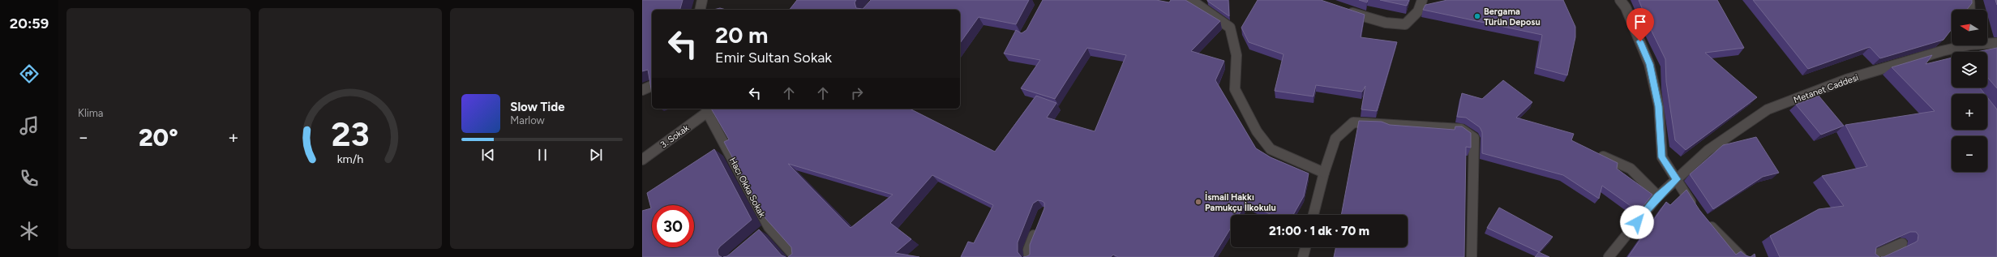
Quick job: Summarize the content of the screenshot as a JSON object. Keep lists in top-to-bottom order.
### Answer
{
  "streets": {
    "street": ["Metanet Caddesi", "3. Sokak", "Hacı Okka Sokak"]
  },
  "crossings": [
    ["3. Sokak", "Hacı Okka Sokak"]
  ],
  "places": ["Bergama Türün Deposu", "İsmail Hakkı Pamukçu İlkokulu"],
  "north": "left",
  "page": {
    "tabs": "20:59",
    "tile": "Klima",
    "map_buttons": ["+", "−"],
    "turn": ["20 m", "Emir Sultan Sokak"],
    "song": ["Slow Tide", "Marlow"],
    "heat": ["−", "20°", "+"],
    "limit": "30",
    "trip": "21:00 · 1 dk · 70 m",
    "gauge": ["23", "km/h"]
  }
}
